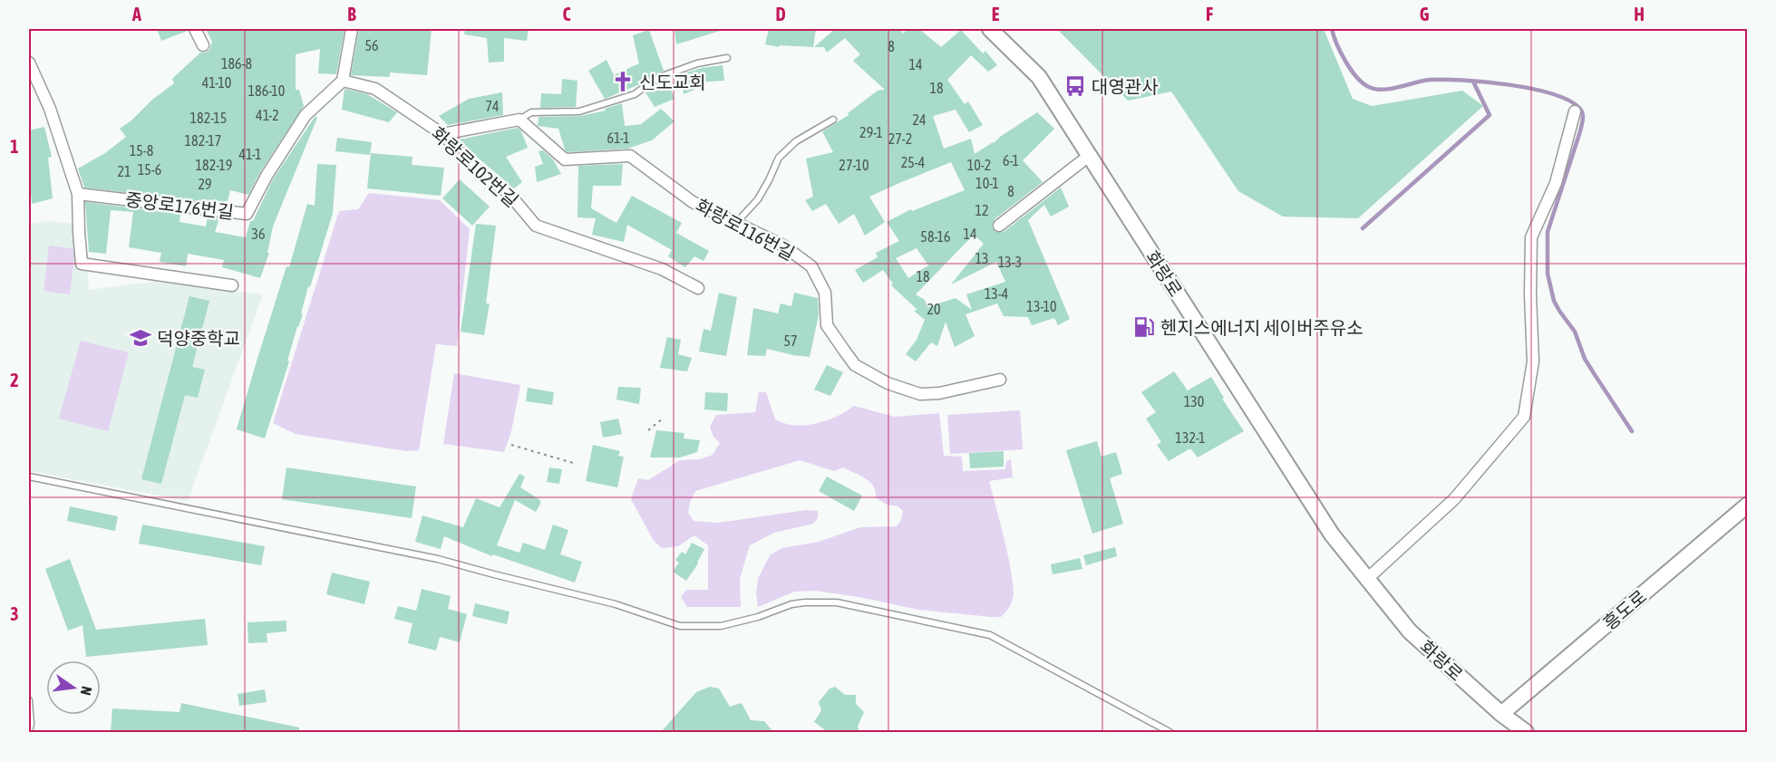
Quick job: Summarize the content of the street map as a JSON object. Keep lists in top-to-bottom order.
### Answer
{
  "streets": {
    "main road": ["화랑로", "흥도로"],
    "street": ["화랑로102번길", "중앙로176번길", "화랑로116번길"]
  },
  "crossings": [
    ["화랑로102번길", "중앙로176번길"],
    ["화랑로", "흥도로"]
  ],
  "places": {
    "church": ["신도교회"],
    "bus stop": ["대영관사"],
    "fuel station": ["헨지스에너지 세이버주유소"],
    "school or university": ["덕양중학교"]
  },
  "house_numbers": [
    "56",
    "8",
    "186-8",
    "14",
    "41-10",
    "18",
    "186-10",
    "74",
    "41-2",
    "182-15",
    "24",
    "29-1",
    "61-1",
    "27-2",
    "182-17",
    "15-8",
    "41-1",
    "6-1",
    "25-4",
    "182-19",
    "27-10",
    "10-2",
    "15-6",
    "21",
    "10-1",
    "29",
    "8",
    "12",
    "36",
    "14",
    "58-16",
    "13",
    "13-3",
    "18",
    "13-4",
    "13-10",
    "20",
    "57",
    "130",
    "132-1"
  ],
  "north": "right",
  "grid": {
    "columns": [
      "A",
      "B",
      "C",
      "D",
      "E",
      "F",
      "G",
      "H"
    ],
    "rows": ["1", "2", "3"]
  }
}
